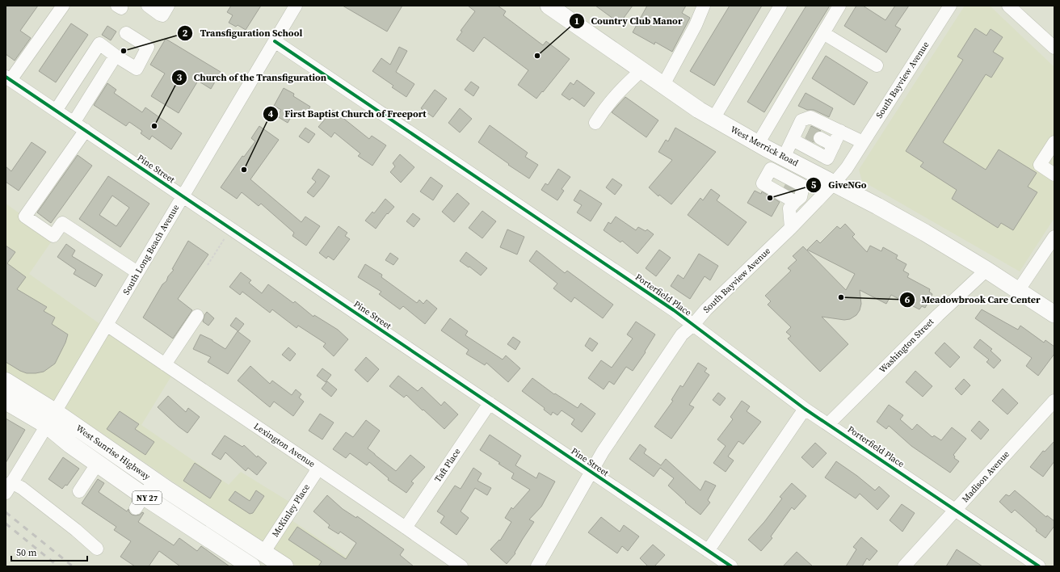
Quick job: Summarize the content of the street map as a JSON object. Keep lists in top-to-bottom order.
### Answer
{
  "streets": {
    "highway": ["West Sunrise Highway", "NY 27"],
    "main road": ["West Merrick Road"],
    "street": [
      "South Bayview Avenue",
      "Pine Street",
      "South Long Beach Avenue",
      "Porterfield Place",
      "Washington Street",
      "Lexington Avenue",
      "Taft Place",
      "Madison Avenue",
      "McKinley Place"
    ]
  },
  "crossings": [
    ["South Bayview Avenue", "West Merrick Road"],
    ["South Bayview Avenue", "Pine Street"],
    ["South Bayview Avenue", "Porterfield Place"],
    ["West Merrick Road", "Washington Street"],
    ["Pine Street", "South Long Beach Avenue"],
    ["Pine Street", "Taft Place"],
    ["South Long Beach Avenue", "Porterfield Place"],
    ["South Long Beach Avenue", "Lexington Avenue"],
    ["South Long Beach Avenue", "West Sunrise Highway"],
    ["Porterfield Place", "Washington Street"],
    ["Porterfield Place", "Madison Avenue"],
    ["Lexington Avenue", "Taft Place"],
    ["Lexington Avenue", "McKinley Place"],
    ["West Sunrise Highway", "McKinley Place"]
  ],
  "places": [
    "Transfiguration School",
    "Country Club Manor",
    "Church of the Transfiguration",
    "First Baptist Church of Freeport",
    "GiveNGo",
    "Meadowbrook Care Center"
  ],
  "scale_bar": "50 m"
}
